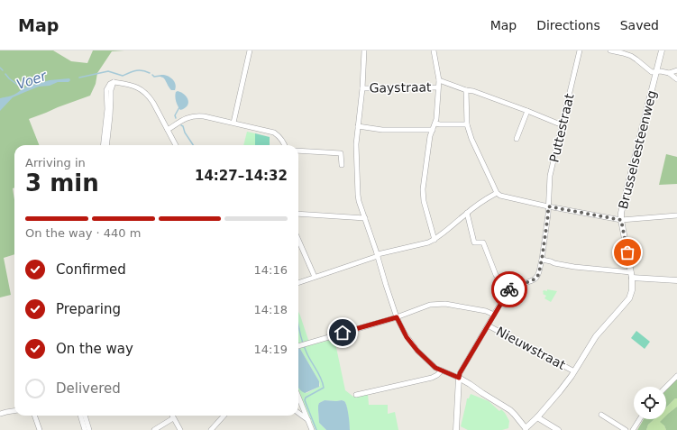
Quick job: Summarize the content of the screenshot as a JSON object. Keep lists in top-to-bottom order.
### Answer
{
  "streets": {
    "street": [
      "Gaystraat",
      "Puttestraat",
      "Brusselsesteenweg",
      "Nieuwstraat"
    ]
  },
  "crossings": [
    ["Brusselsesteenweg", "Nieuwstraat"]
  ],
  "water": ["Voer"],
  "page": {
    "header": "Map",
    "nav": ["Map", "Directions", "Saved"],
    "heading": ["3 min", "Arriving in", "14:27–14:32"],
    "bar": "On the way · 440 m",
    "list": [
      ["Confirmed", "14:16"],
      ["Preparing", "14:18"],
      ["On the way", "14:19"],
      "Delivered"
    ]
  }
}
